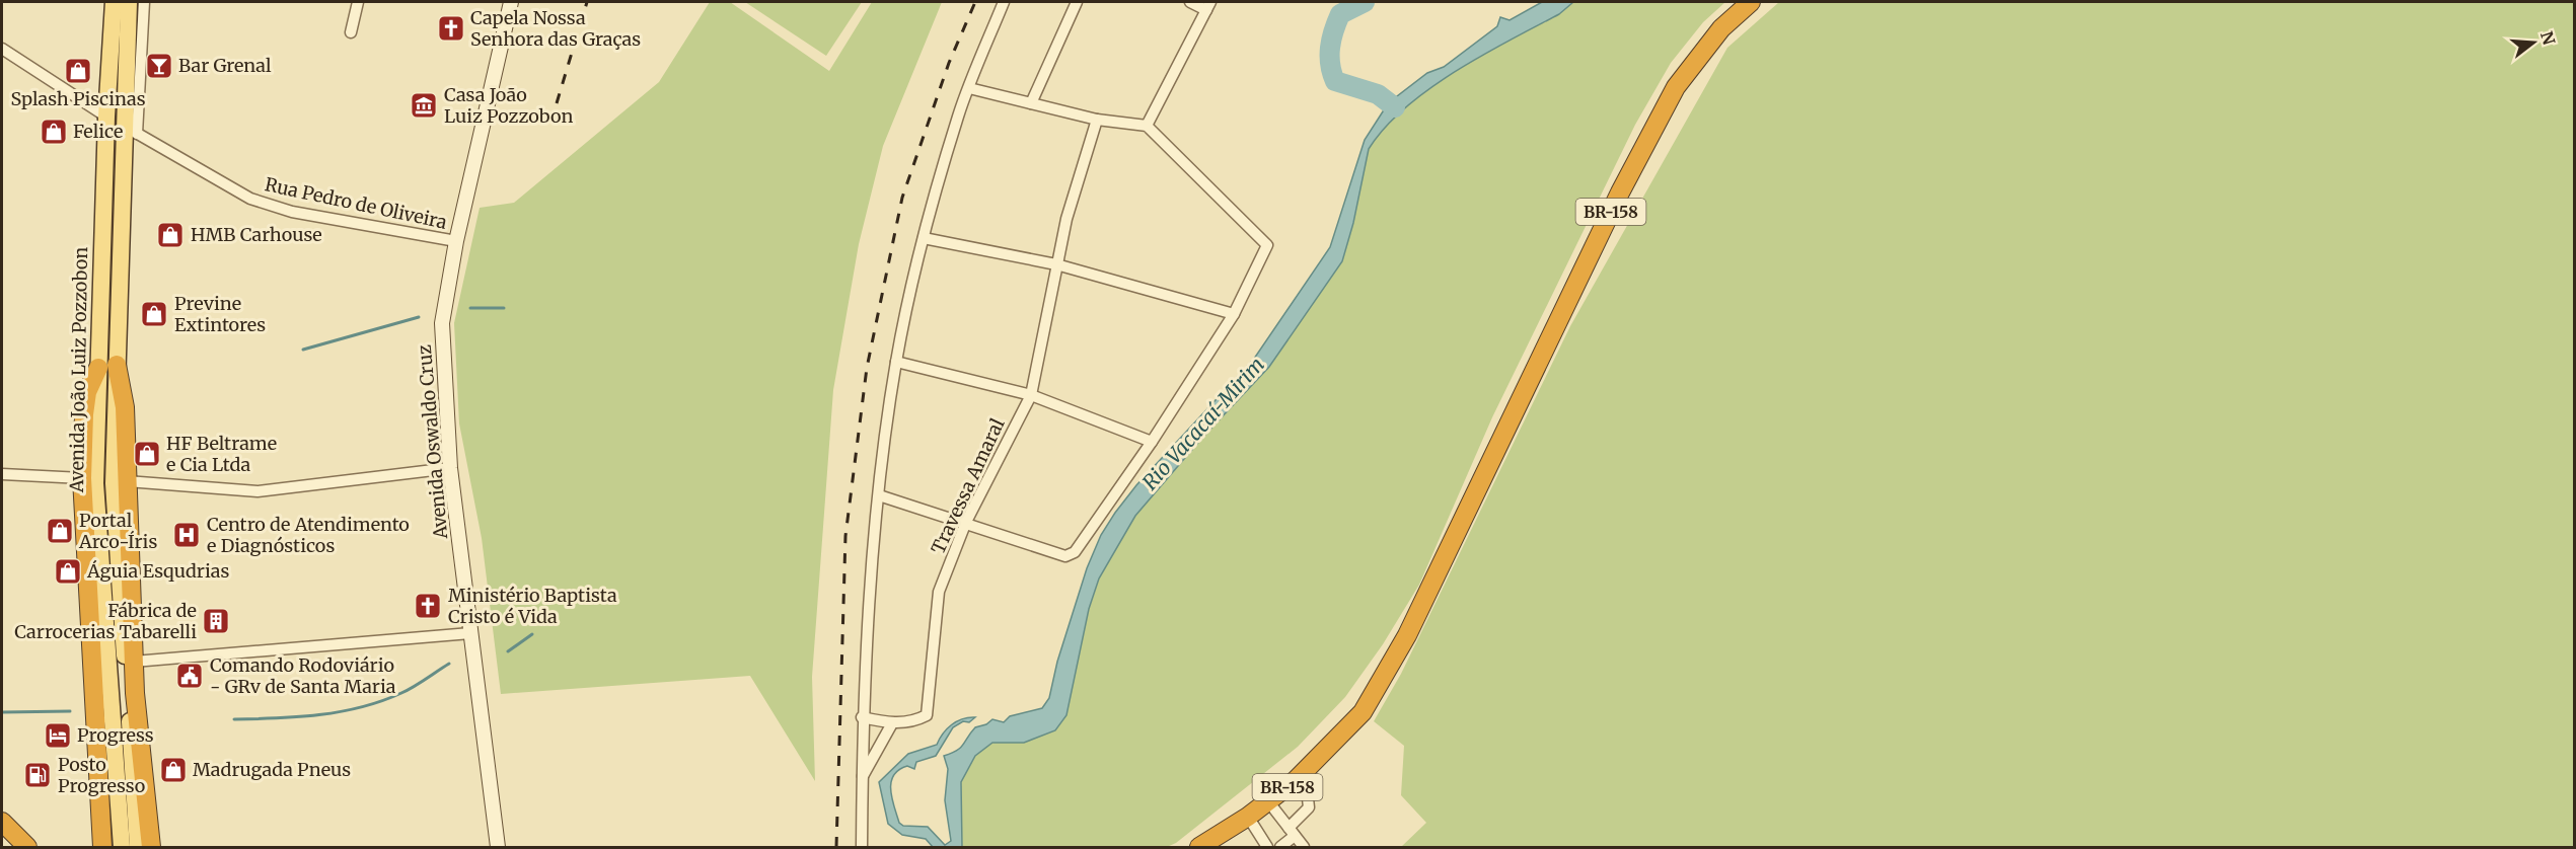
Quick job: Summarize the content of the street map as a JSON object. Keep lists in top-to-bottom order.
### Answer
{
  "streets": {
    "highway": ["BR-158"],
    "main road": ["Avenida João Luiz Pozzobon"],
    "street": ["Rua Pedro de Oliveira", "Avenida Oswaldo Cruz", "Travessa Amaral"]
  },
  "crossings": [
    ["Rua Pedro de Oliveira", "Avenida João Luiz Pozzobon"],
    ["Rua Pedro de Oliveira", "Avenida Oswaldo Cruz"]
  ],
  "water": ["Rio Vacacaí-Mirim"],
  "places": {
    "church": ["Capela Nossa Senhora das Graças", "Ministério Baptista Cristo é Vida"],
    "bar": ["Bar Grenal"],
    "shop": [
      "Splash Piscinas",
      "Felice",
      "HMB Carhouse",
      "Previne Extintores",
      "HF Beltrame e Cia Ltda",
      "Portal Arco-Íris",
      "Águia Esqudrias",
      "Madrugada Pneus"
    ],
    "museum": ["Casa João Luiz Pozzobon"],
    "hospital": ["Centro de Atendimento e Diagnósticos"],
    "building": ["Fábrica de Carrocerias Tabarelli"],
    "public building": ["Comando Rodoviário - GRv de Santa Maria"],
    "hotel": ["Progress"],
    "fuel station": ["Posto Progresso"]
  },
  "north": "right"
}
